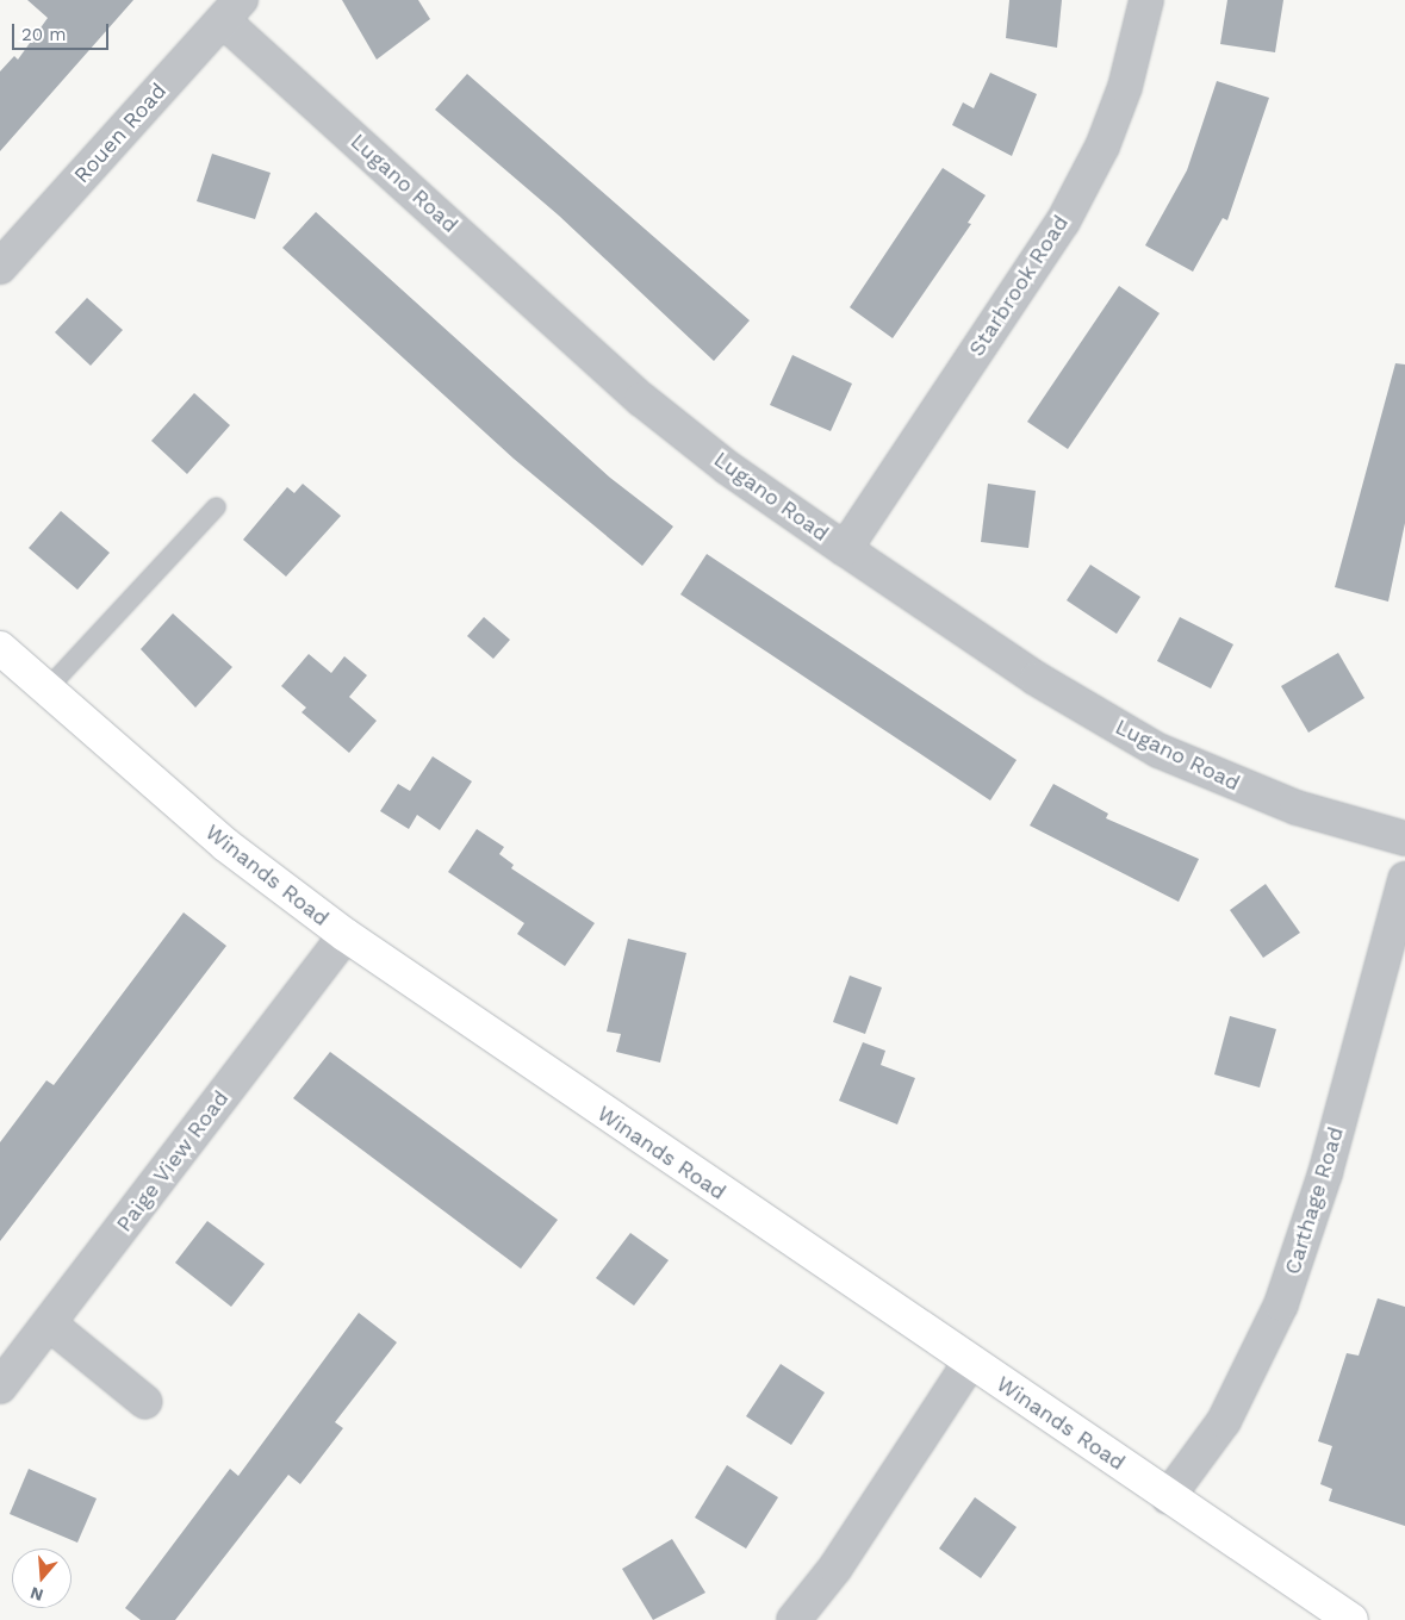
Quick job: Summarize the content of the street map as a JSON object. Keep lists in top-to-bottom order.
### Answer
{
  "streets": {
    "street": [
      "Rouen Road",
      "Lugano Road",
      "Starbrook Road",
      "Winands Road",
      "Paige View Road",
      "Carthage Road"
    ]
  },
  "crossings": [
    ["Rouen Road", "Lugano Road"],
    ["Lugano Road", "Starbrook Road"],
    ["Winands Road", "Paige View Road"],
    ["Winands Road", "Carthage Road"]
  ],
  "scale_bar": "20 m",
  "north": "bottom"
}
